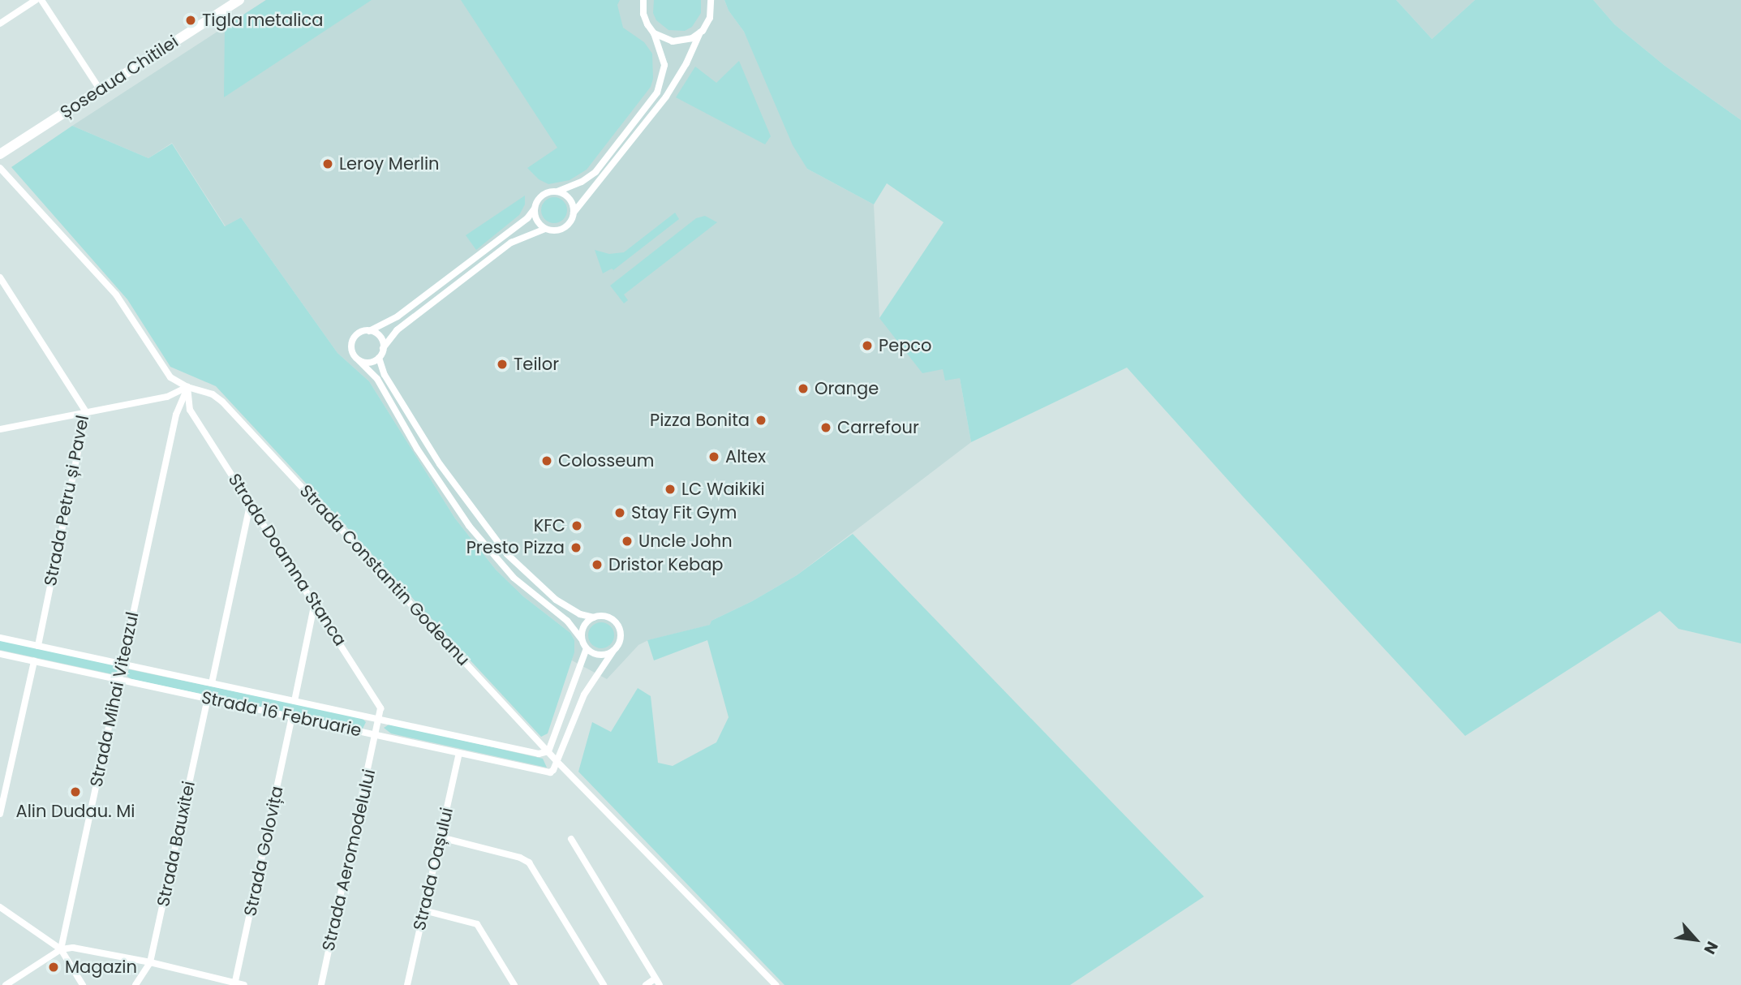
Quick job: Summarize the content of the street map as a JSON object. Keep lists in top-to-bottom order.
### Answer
{
  "streets": {
    "main road": ["Șoseaua Chitilei"],
    "street": [
      "Strada Petru și Pavel",
      "Strada Doamna Stanca",
      "Strada Constantin Godeanu",
      "Strada Mihai Viteazul",
      "Strada 16 Februarie",
      "Strada Bauxitei",
      "Strada Golovița",
      "Strada Aeromodelului",
      "Strada Oașului"
    ]
  },
  "crossings": [
    ["Strada Petru și Pavel", "Strada 16 Februarie"],
    ["Strada Doamna Stanca", "Strada Constantin Godeanu"],
    ["Strada Doamna Stanca", "Strada Mihai Viteazul"],
    ["Strada Doamna Stanca", "Strada 16 Februarie"],
    ["Strada Constantin Godeanu", "Strada Mihai Viteazul"],
    ["Strada Constantin Godeanu", "Strada 16 Februarie"],
    ["Strada Mihai Viteazul", "Strada 16 Februarie"],
    ["Strada 16 Februarie", "Strada Bauxitei"],
    ["Strada 16 Februarie", "Strada Golovița"],
    ["Strada 16 Februarie", "Strada Aeromodelului"],
    ["Strada 16 Februarie", "Strada Oașului"]
  ],
  "places": [
    "Tigla metalica",
    "Leroy Merlin",
    "Pepco",
    "Teilor",
    "Orange",
    "Pizza Bonita",
    "Carrefour",
    "Altex",
    "Colosseum",
    "LC Waikiki",
    "Stay Fit Gym",
    "KFC",
    "Uncle John",
    "Presto Pizza",
    "Dristor Kebap",
    "Alin Dudau. Mi",
    "Magazin"
  ],
  "north": "bottom right"
}
